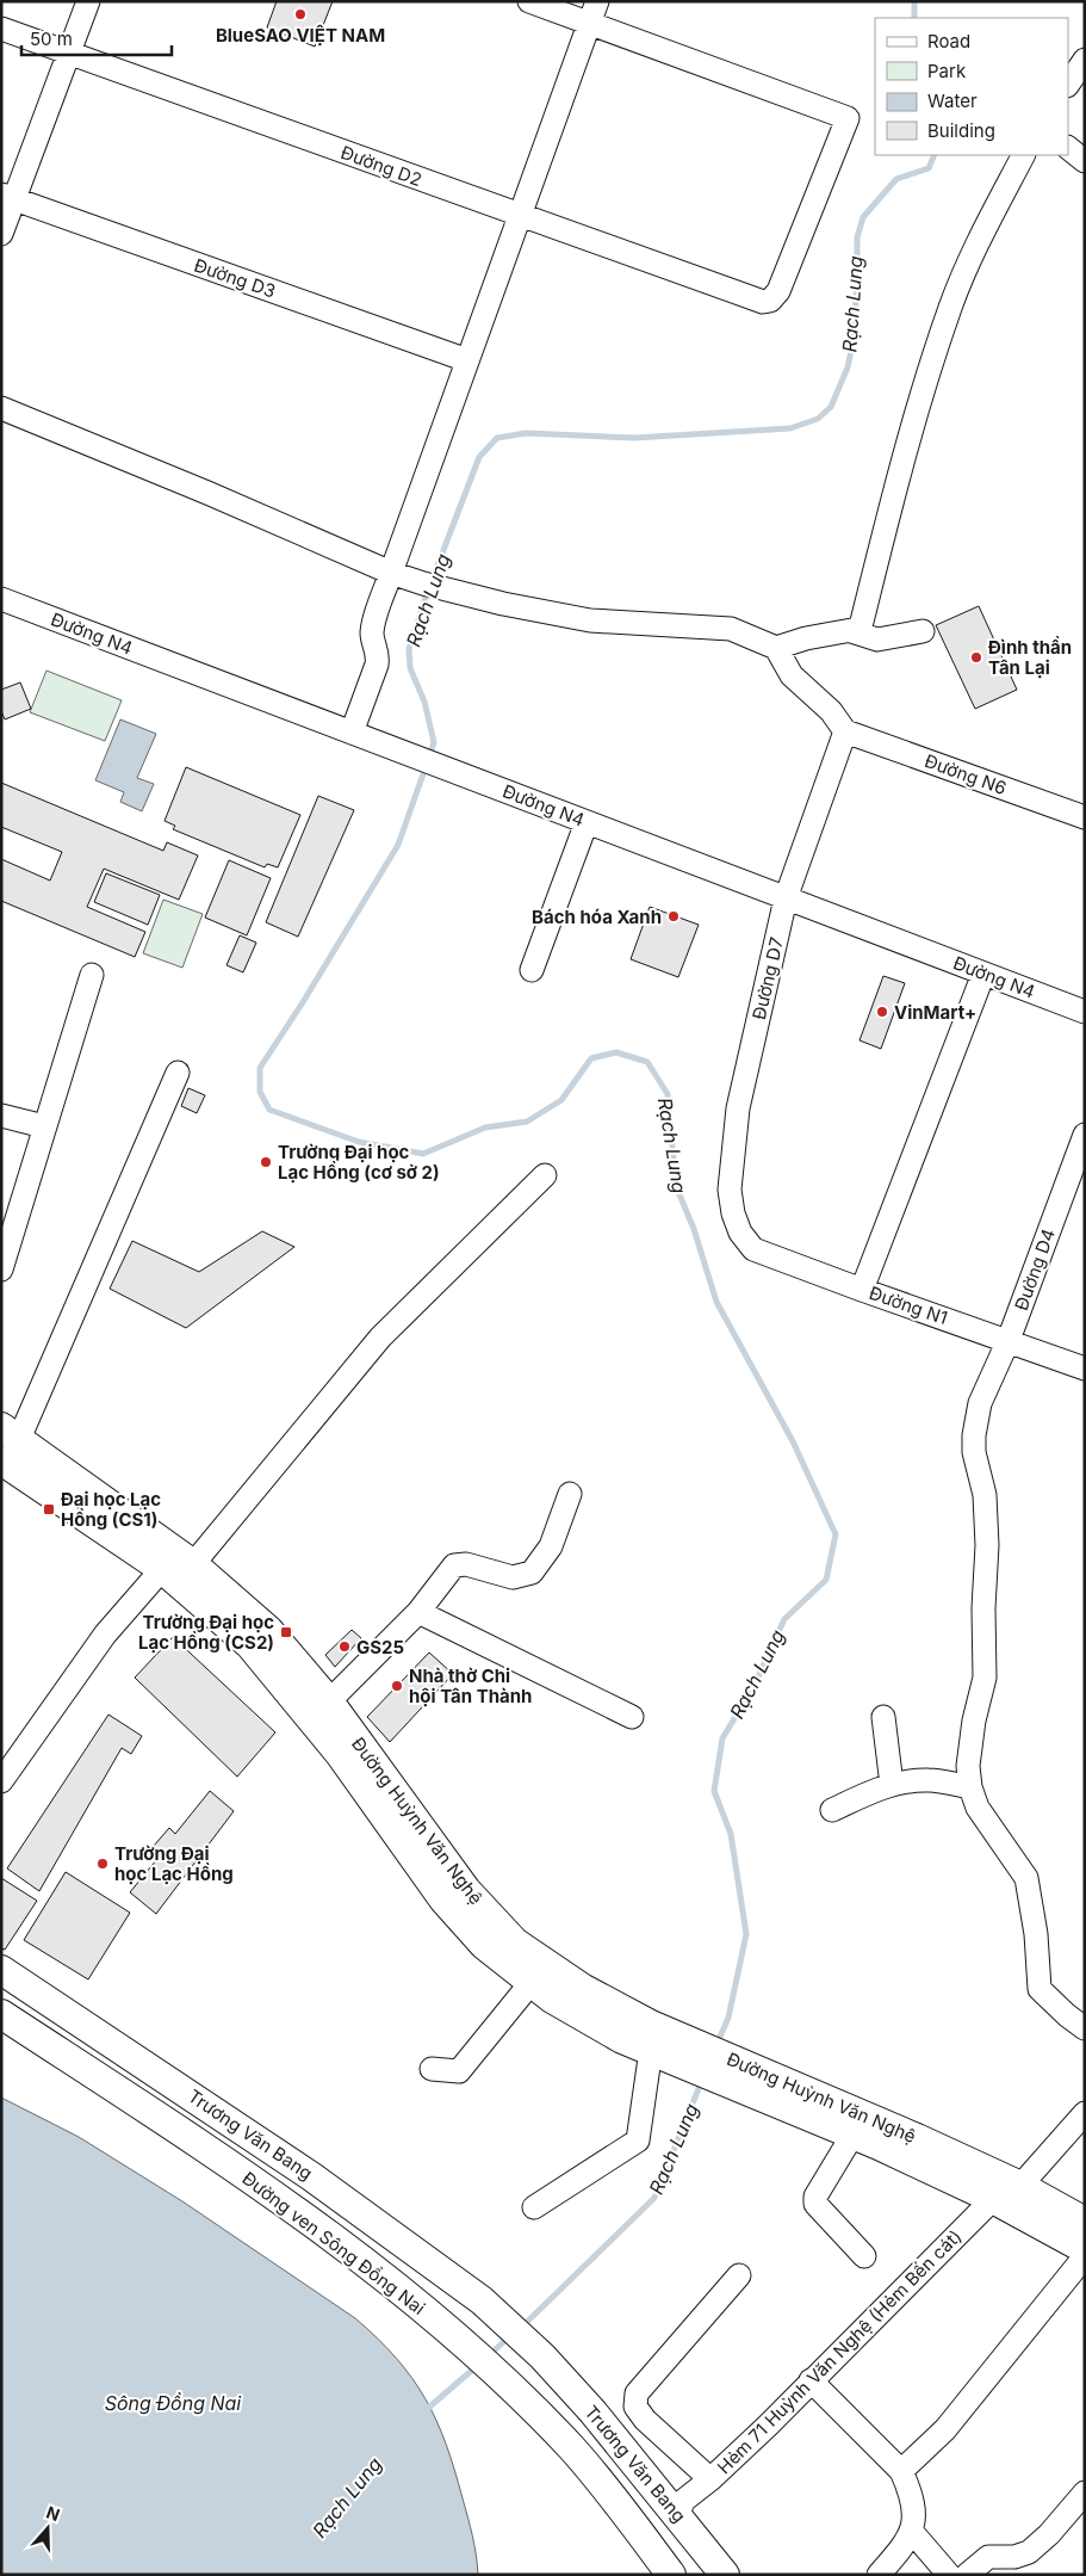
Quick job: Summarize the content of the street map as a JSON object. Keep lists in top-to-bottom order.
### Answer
{
  "streets": {
    "main road": ["Đường Huỳnh Văn Nghệ", "Trương Văn Bang", "Đường ven Sông Đồng Nai"],
    "street": [
      "Đường D2",
      "Đường D3",
      "Đường N4",
      "Đường N6",
      "Đường D7",
      "Đường D4",
      "Đường N1",
      "Hẻm 71 Huỳnh Văn Nghệ (Hẻm Bến cát)"
    ]
  },
  "crossings": [
    ["Đường N4", "Đường D7"],
    ["Đường N6", "Đường D7"],
    ["Đường D7", "Đường N1"],
    ["Đường D4", "Đường N1"],
    ["Đường Huỳnh Văn Nghệ", "Hẻm 71 Huỳnh Văn Nghệ (Hẻm Bến cát)"],
    ["Trương Văn Bang", "Hẻm 71 Huỳnh Văn Nghệ (Hẻm Bến cát)"]
  ],
  "water": ["Rạch Lung", "Sông Đồng Nai"],
  "places": {
    "other": [
      "BlueSAO VIỆT NAM",
      "Đình thần Tân Lại",
      "Bách hóa Xanh",
      "VinMart+",
      "Trường Đại học Lạc Hồng (cơ sở 2)",
      "GS25",
      "Nhà thờ Chi hội Tân Thành",
      "Trường Đại học Lạc Hồng"
    ],
    "transit": ["Đại học Lạc Hồng (CS1)", "Trường Đại học Lạc Hồng (CS2)"]
  },
  "legend": [
    "Road",
    "Park",
    "Water",
    "Building"
  ],
  "scale_bar": "50 m",
  "north": "top"
}
